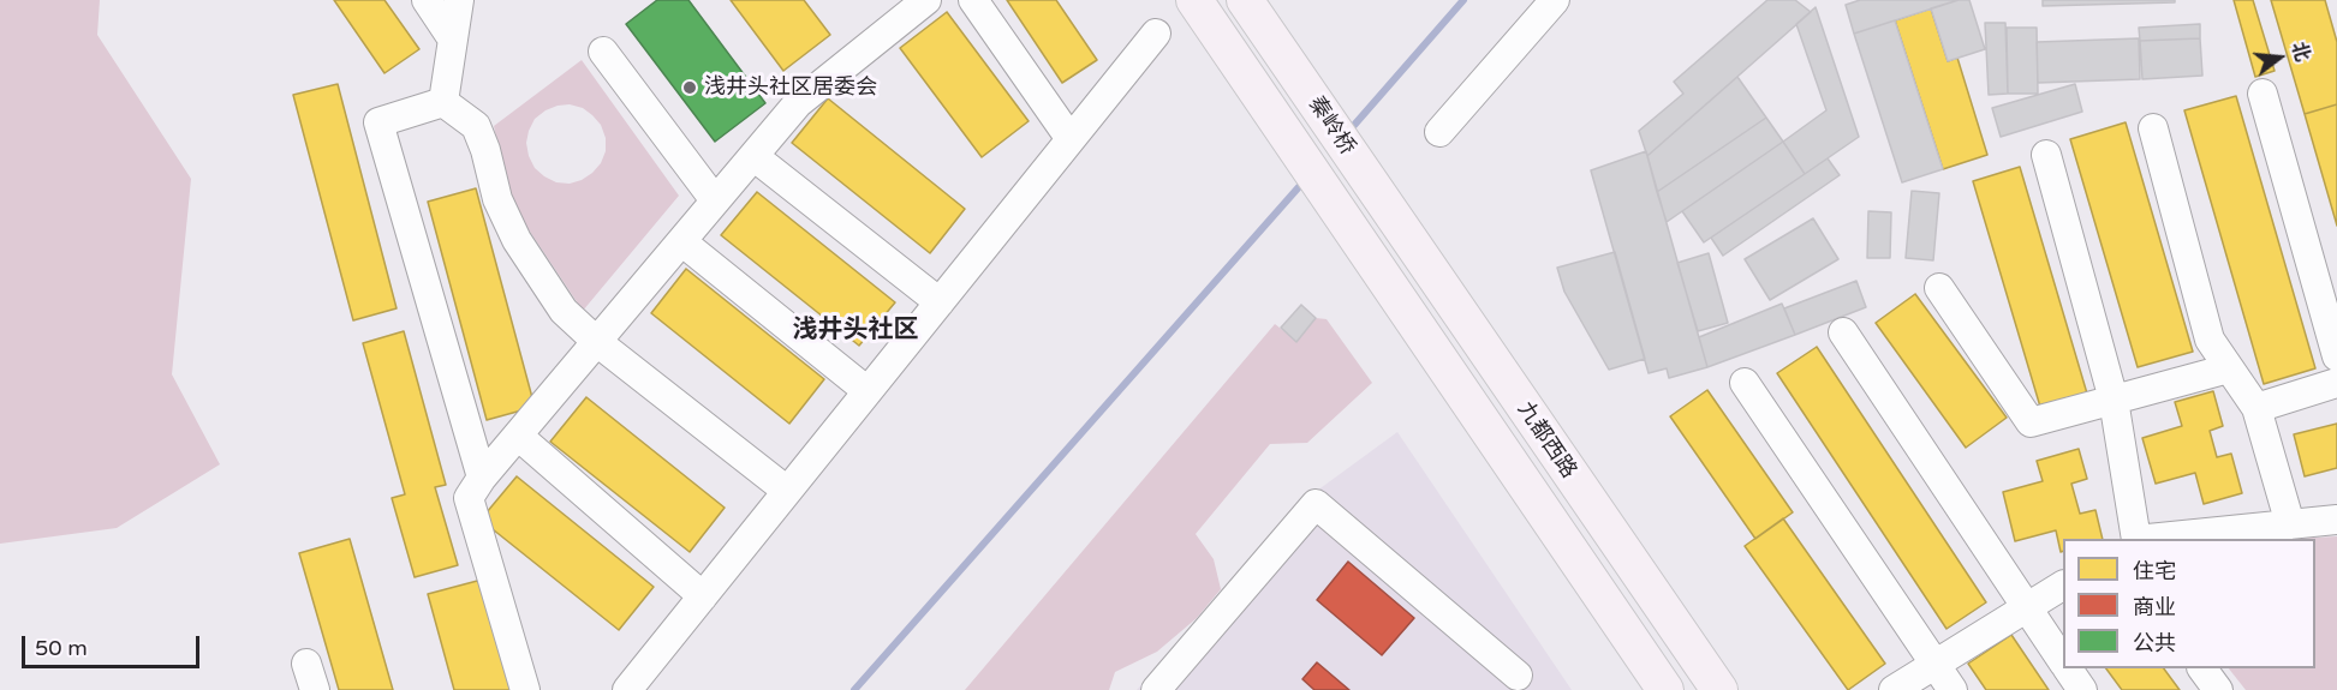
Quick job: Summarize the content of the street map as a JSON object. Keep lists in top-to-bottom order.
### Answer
{
  "streets": {
    "main road": ["秦岭桥", "九都西路"]
  },
  "crossings": [
    ["秦岭桥", "九都西路"]
  ],
  "districts": ["浅井头社区"],
  "places": ["浅井头社区居委会"],
  "legend": ["住宅", "商业", "公共"],
  "scale_bar": "50 m",
  "north": "right"
}
